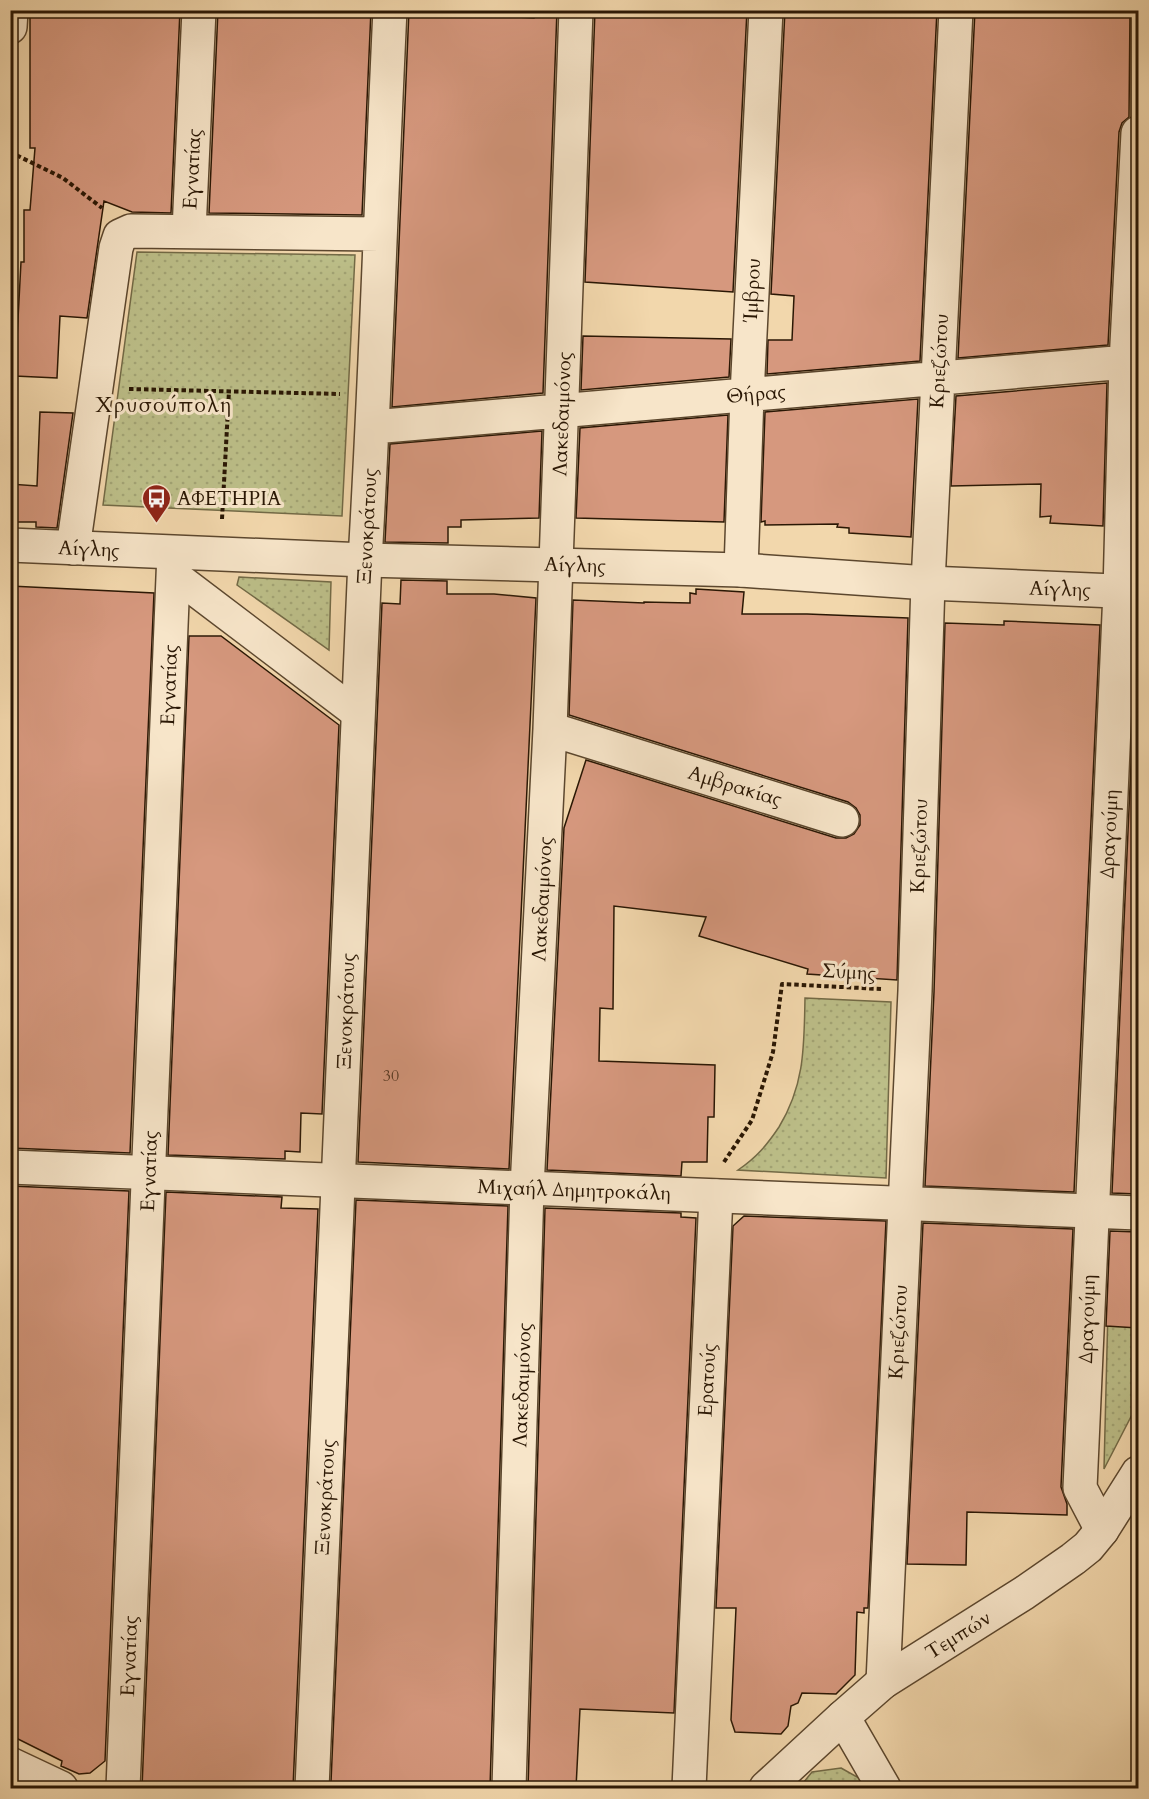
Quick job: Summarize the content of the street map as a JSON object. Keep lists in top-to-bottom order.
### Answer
{
  "streets": {
    "street": [
      "Εγνατίας",
      "Ίμβρου",
      "Κριεζώτου",
      "Θήρας",
      "Λακεδαιμόνος",
      "Ξενοκράτους",
      "Αίγλης",
      "Αμβρακίας",
      "Δραγούμη",
      "Μιχαήλ Δημητροκάλη",
      "Ερατούς",
      "Τεμπών"
    ],
    "path": ["Σύμης"]
  },
  "crossings": [
    ["Εγνατίας", "Αίγλης"],
    ["Εγνατίας", "Μιχαήλ Δημητροκάλη"],
    ["Ίμβρου", "Θήρας"],
    ["Ίμβρου", "Αίγλης"],
    ["Κριεζώτου", "Θήρας"],
    ["Κριεζώτου", "Αίγλης"],
    ["Κριεζώτου", "Σύμης"],
    ["Κριεζώτου", "Μιχαήλ Δημητροκάλη"],
    ["Κριεζώτου", "Τεμπών"],
    ["Θήρας", "Λακεδαιμόνος"],
    ["Θήρας", "Ξενοκράτους"],
    ["Θήρας", "Δραγούμη"],
    ["Λακεδαιμόνος", "Αίγλης"],
    ["Λακεδαιμόνος", "Αμβρακίας"],
    ["Λακεδαιμόνος", "Μιχαήλ Δημητροκάλη"],
    ["Ξενοκράτους", "Αίγλης"],
    ["Ξενοκράτους", "Μιχαήλ Δημητροκάλη"],
    ["Αίγλης", "Δραγούμη"],
    ["Δραγούμη", "Μιχαήλ Δημητροκάλη"],
    ["Δραγούμη", "Τεμπών"],
    ["Σύμης", "Μιχαήλ Δημητροκάλη"],
    ["Σύμης", "Ερατούς"],
    ["Μιχαήλ Δημητροκάλη", "Ερατούς"]
  ],
  "districts": ["Χρυσούπολη"],
  "places": {
    "bus stop": ["ΑΦΕΤΗΡΙΑ"]
  },
  "house_numbers": ["30"]
}
